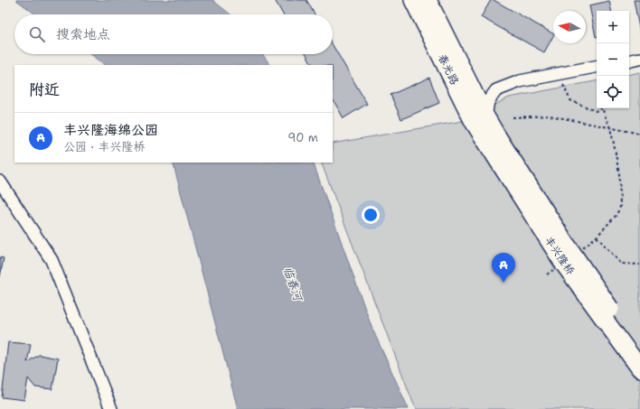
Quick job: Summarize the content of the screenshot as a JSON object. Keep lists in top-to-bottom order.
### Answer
{
  "streets": {
    "main road": ["春光路", "丰兴隆桥"]
  },
  "crossings": [
    ["春光路", "丰兴隆桥"]
  ],
  "water": ["临春河"],
  "north": "left",
  "page": {
    "map_buttons": ["+", "−"],
    "search": "搜索地点",
    "heading": "附近",
    "list": [
      {
        "mark": "A",
        "name": "丰兴隆海绵公园",
        "note": "公园 · 丰兴隆桥",
        "value": "90 m"
      }
    ],
    "pins": "A"
  }
}
